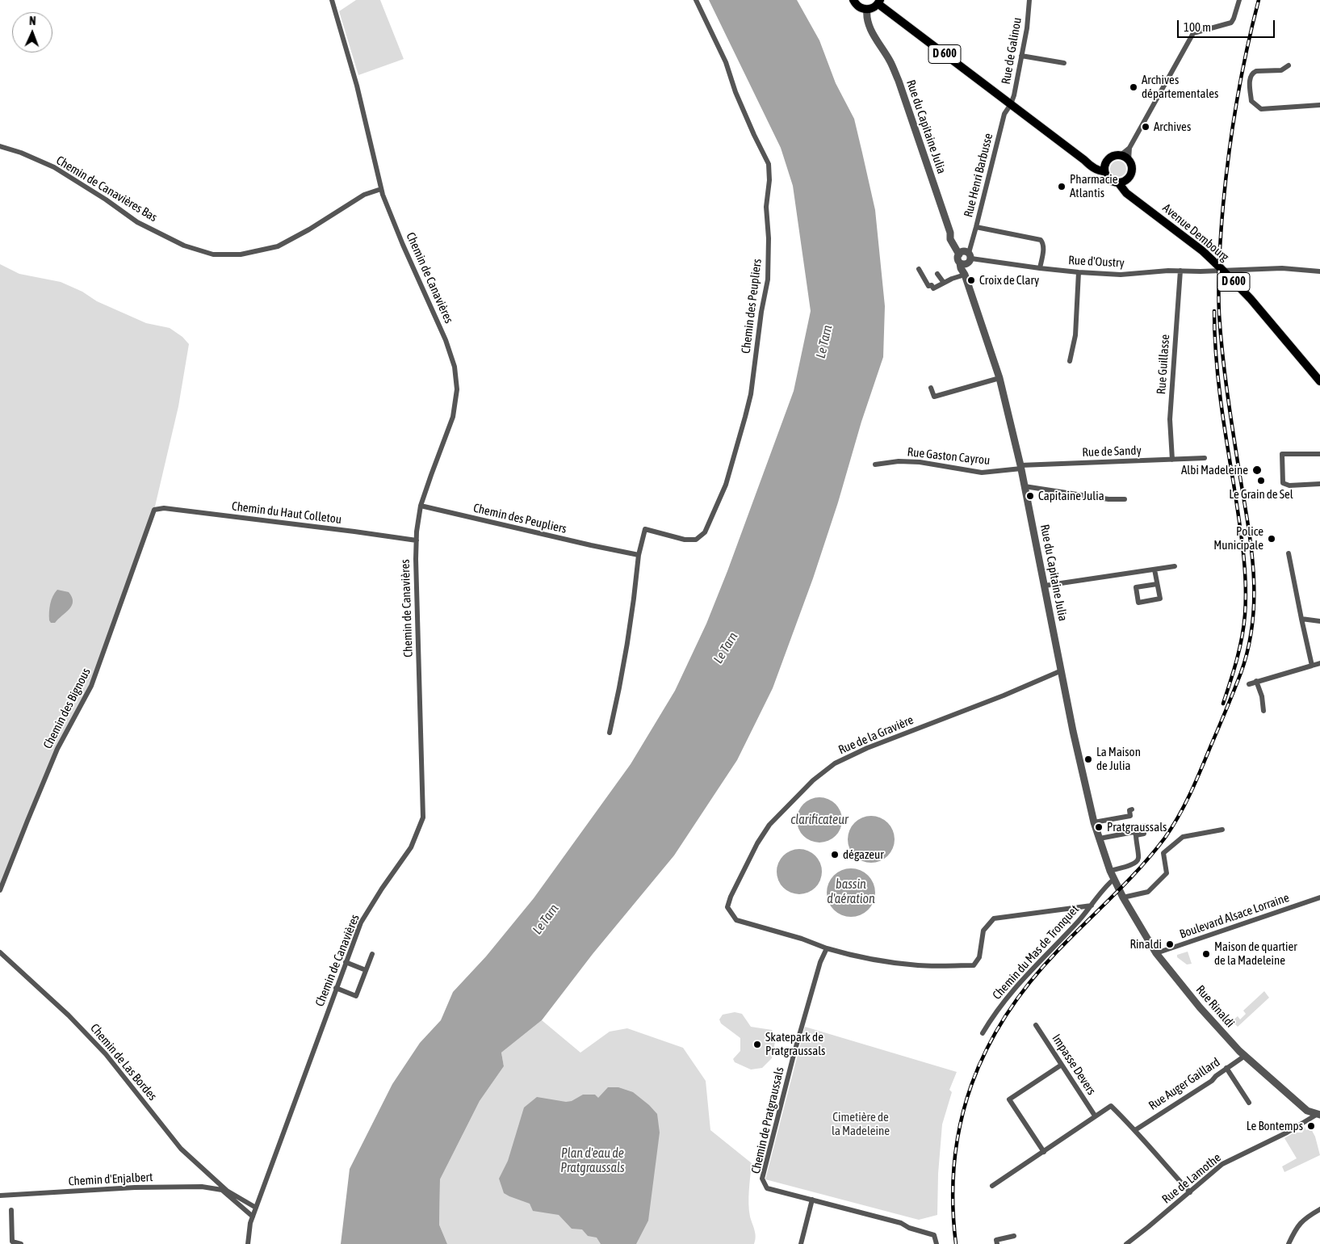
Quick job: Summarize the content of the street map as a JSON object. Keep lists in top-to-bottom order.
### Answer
{
  "streets": {
    "main road": ["D 600", "Avenue Dembourg"],
    "street": [
      "Rue de Galinou",
      "Rue du Capitaine Julia",
      "Rue Henri Barbusse",
      "Chemin de Canavières Bas",
      "Rue d'Oustry",
      "Chemin de Canavières",
      "Chemin des Peupliers",
      "Rue Guillasse",
      "Rue de Sandy",
      "Rue Gaston Cayrou",
      "Chemin du Haut Colletou",
      "Chemin des Bignous",
      "Rue de la Gravière",
      "Boulevard Alsace Lorraine",
      "Chemin du Mas de Tronquet",
      "Rue Rinaldi",
      "Chemin de Las Bordes",
      "Impasse Devers",
      "Rue Auger Gaillard",
      "Chemin de Pratgraussals",
      "Rue de Lamothe",
      "Chemin d'Enjalbert"
    ]
  },
  "crossings": [
    ["Rue de Galinou", "D 600"],
    ["Rue de Galinou", "Rue Henri Barbusse"],
    ["D 600", "Rue Henri Barbusse"],
    ["D 600", "Avenue Dembourg"],
    ["Rue du Capitaine Julia", "Rue Henri Barbusse"],
    ["Rue du Capitaine Julia", "Rue d'Oustry"],
    ["Rue du Capitaine Julia", "Rue de Sandy"],
    ["Rue du Capitaine Julia", "Rue Gaston Cayrou"],
    ["Rue du Capitaine Julia", "Rue de la Gravière"],
    ["Rue du Capitaine Julia", "Rue Rinaldi"],
    ["Rue Henri Barbusse", "Rue d'Oustry"],
    ["Chemin de Canavières Bas", "Chemin de Canavières"],
    ["Avenue Dembourg", "Rue d'Oustry"],
    ["Rue d'Oustry", "Rue Guillasse"],
    ["Chemin de Canavières", "Chemin des Peupliers"],
    ["Chemin de Canavières", "Chemin du Haut Colletou"],
    ["Chemin de Canavières", "Chemin d'Enjalbert"],
    ["Rue Guillasse", "Rue de Sandy"],
    ["Rue de Sandy", "Rue Gaston Cayrou"],
    ["Chemin du Haut Colletou", "Chemin des Bignous"],
    ["Rue de la Gravière", "Chemin de Pratgraussals"],
    ["Boulevard Alsace Lorraine", "Rue Rinaldi"],
    ["Rue Rinaldi", "Rue Auger Gaillard"],
    ["Rue Rinaldi", "Rue de Lamothe"],
    ["Chemin de Las Bordes", "Chemin d'Enjalbert"]
  ],
  "water": [
    "Le Tarn",
    "clarificateur",
    "bassin d'aération",
    "Plan d'eau de Pratgraussals"
  ],
  "parks": ["Cimetière de la Madeleine"],
  "places": [
    "Archives départementales",
    "Archives",
    "Pharmacie Atlantis",
    "Croix de Clary",
    "Albi Madeleine",
    "Le Grain de Sel",
    "Capitaine Julia",
    "Police Municipale",
    "La Maison de Julia",
    "Pratgraussals",
    "dégazeur",
    "Rinaldi",
    "Maison de quartier de la Madeleine",
    "Skatepark de Pratgraussals",
    "Le Bontemps"
  ],
  "scale_bar": "100 m",
  "north": "top"
}
